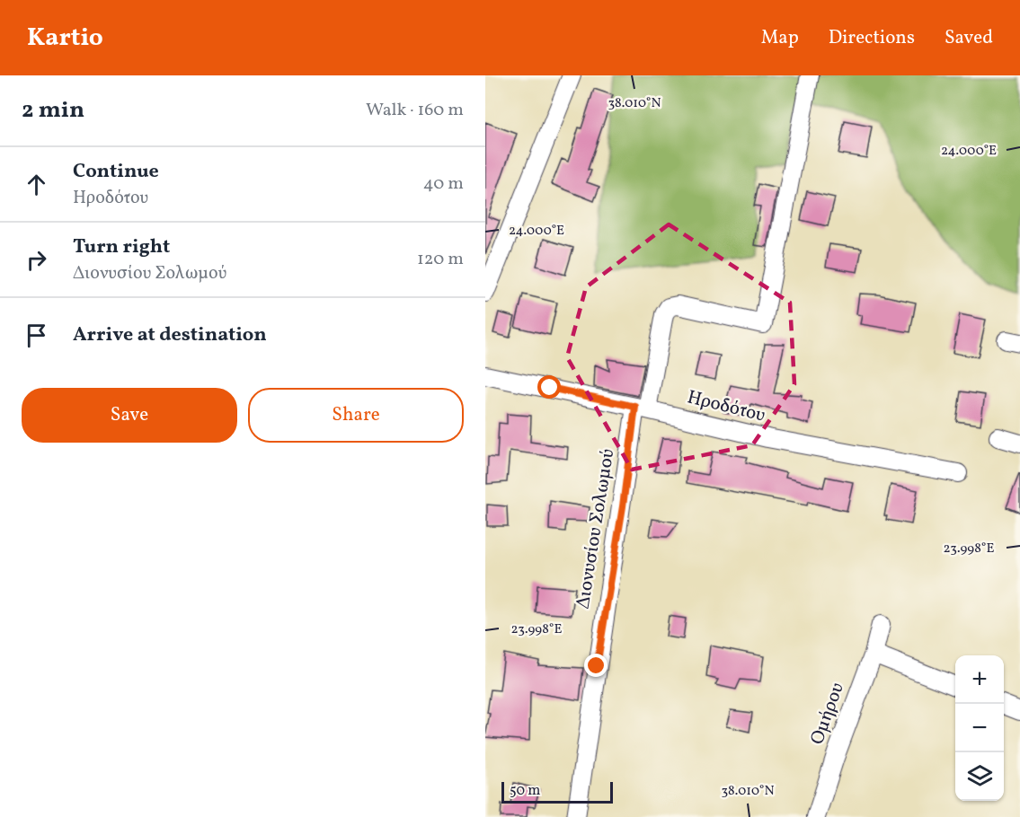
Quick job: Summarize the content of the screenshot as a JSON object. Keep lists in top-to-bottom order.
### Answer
{
  "streets": {
    "street": ["Ηροδότου", "Διονυσίου Σολωμού", "Ομήρου"]
  },
  "crossings": [
    ["Ηροδότου", "Διονυσίου Σολωμού"]
  ],
  "scale_bar": "50 m",
  "page": {
    "header": "Kartio",
    "nav": ["Map", "Directions", "Saved"],
    "heading": ["2 min", "Walk · 160 m"],
    "list": [
      ["Continue", "Ηροδότου", "40 m"],
      ["Turn right", "Διονυσίου Σολωμού", "120 m"],
      "Arrive at destination"
    ],
    "buttons": ["Save", "Share"],
    "map_buttons": ["+", "−"],
    "scale": "50 m"
  },
  "coordinates": ["38.010°N", "24.000°E", "23.998°E"]
}
